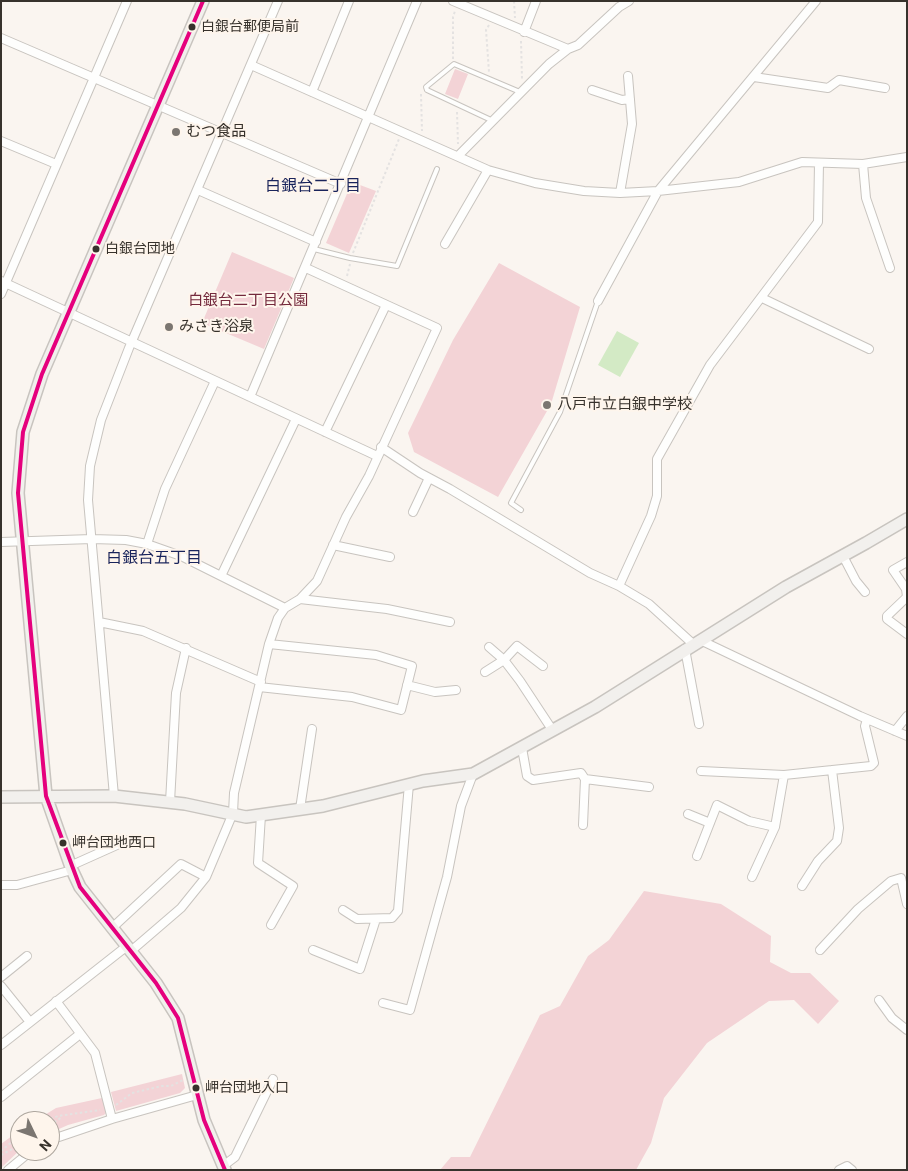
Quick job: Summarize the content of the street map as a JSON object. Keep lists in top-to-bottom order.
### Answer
{
  "districts": ["白銀台二丁目", "白銀台五丁目"],
  "parks": ["白銀台二丁目公園"],
  "places": [
    "白銀台郵便局前",
    "むつ食品",
    "白銀台団地",
    "みさき浴泉",
    "八戸市立白銀中学校",
    "岬台団地西口",
    "岬台団地入口"
  ],
  "north": "bottom right"
}
